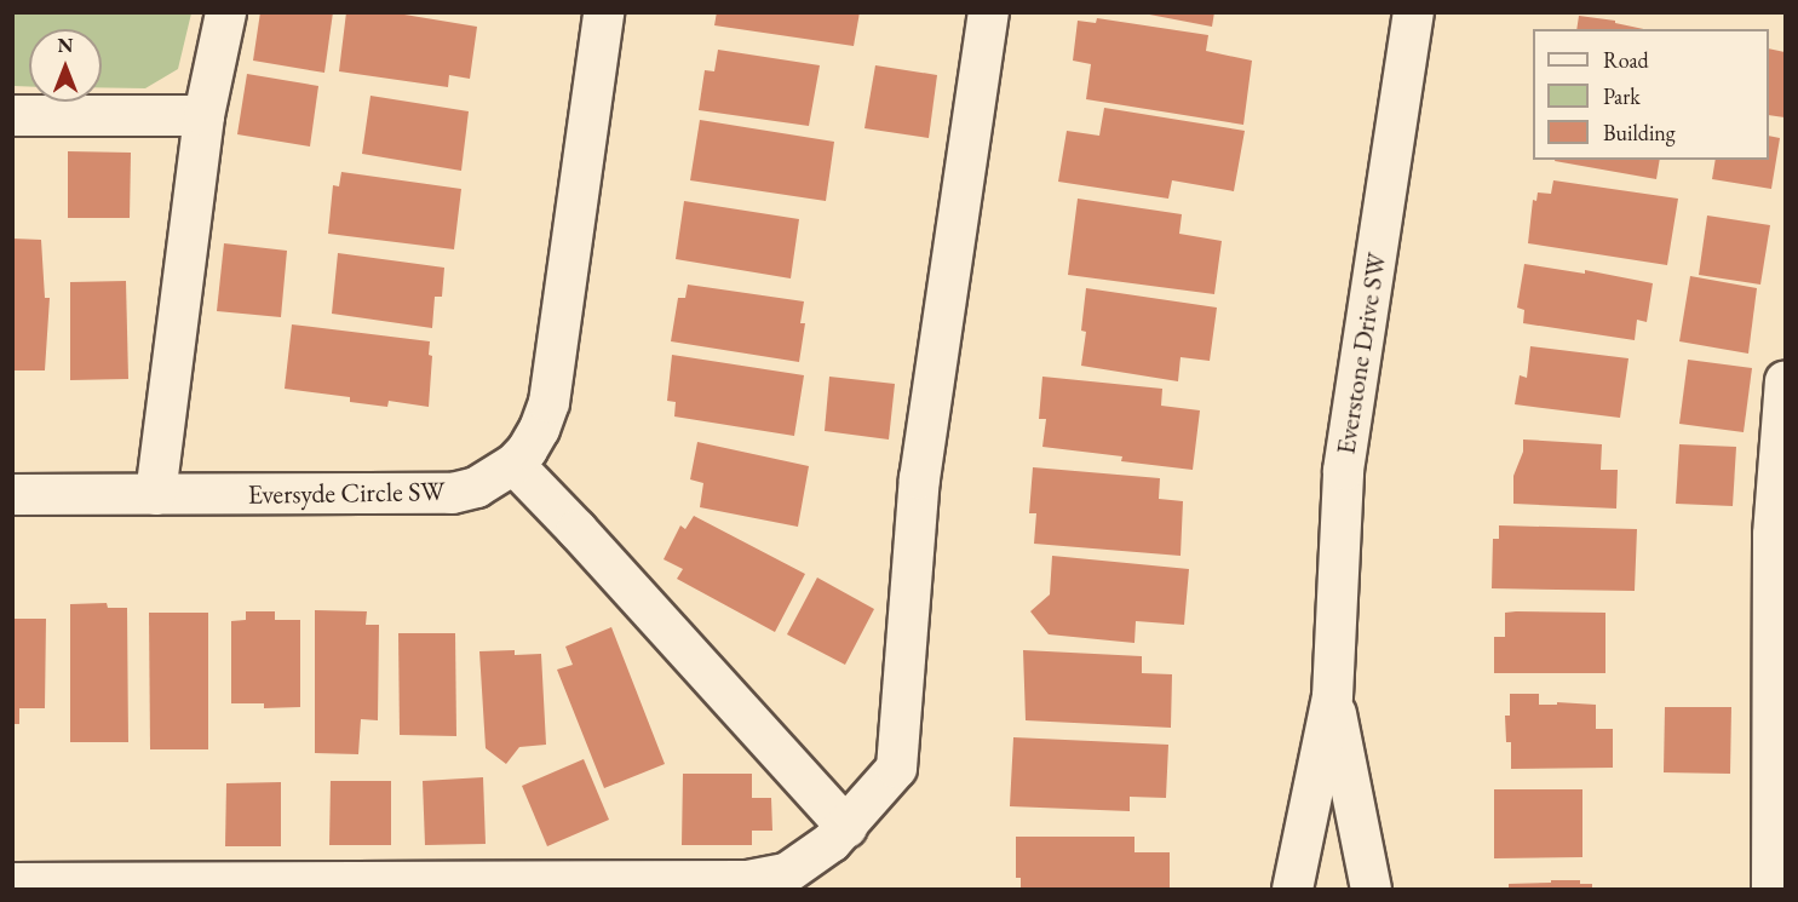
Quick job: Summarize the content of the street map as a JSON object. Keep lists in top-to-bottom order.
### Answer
{
  "streets": {
    "street": ["Everstone Drive SW", "Eversyde Circle SW"]
  },
  "legend": ["Road", "Park", "Building"],
  "north": "top"
}
